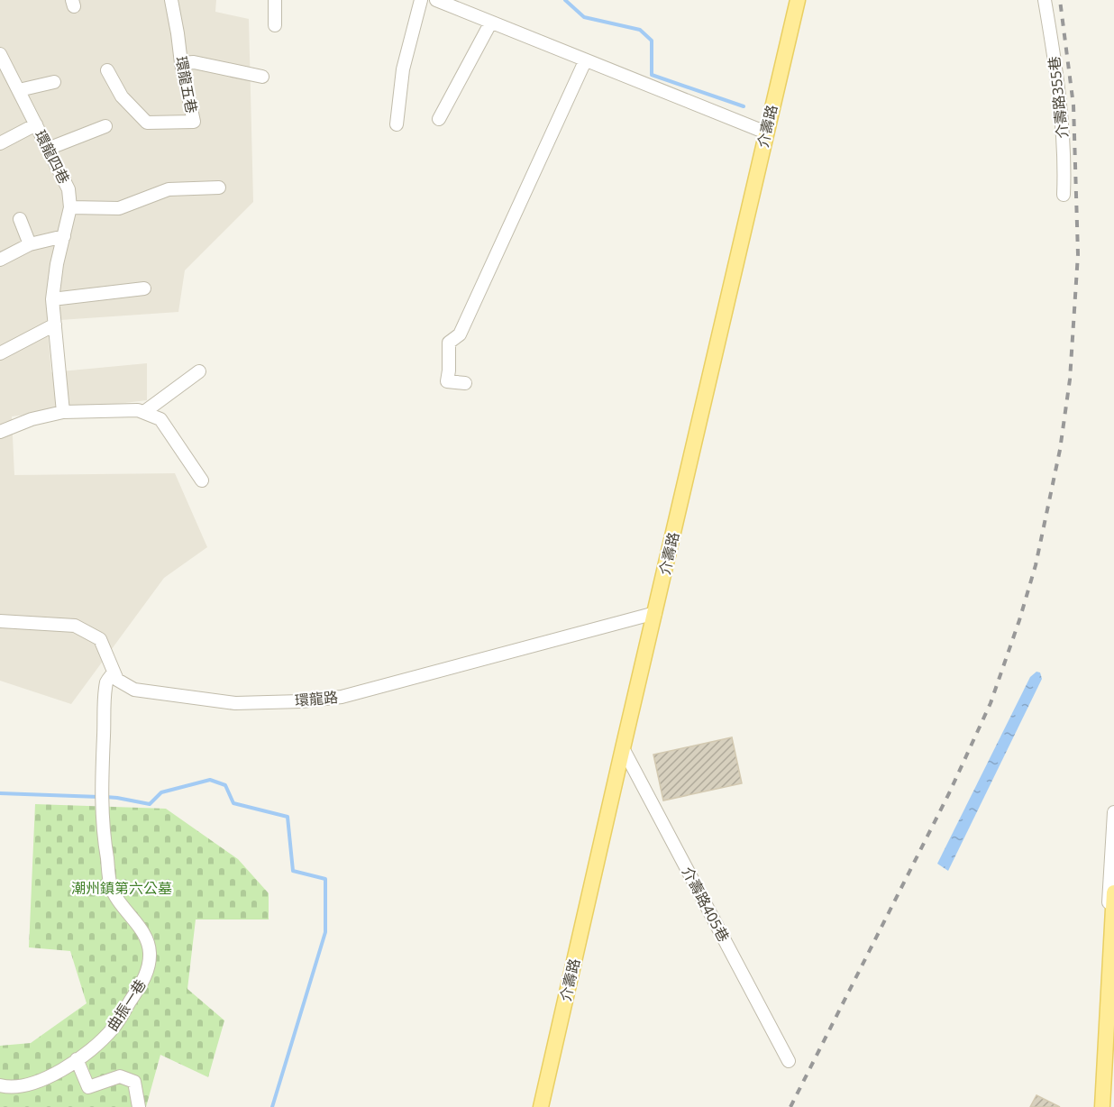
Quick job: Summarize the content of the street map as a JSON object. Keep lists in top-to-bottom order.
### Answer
{
  "streets": {
    "main road": ["介壽路"],
    "street": [
      "環龍五巷",
      "介壽路355巷",
      "環龍四巷",
      "環龍路",
      "介壽路405巷",
      "曲振一巷"
    ]
  },
  "crossings": [
    ["介壽路", "環龍路"],
    ["介壽路", "介壽路405巷"],
    ["環龍路", "曲振一巷"]
  ],
  "parks": ["潮州鎮第六公墓"]
}
